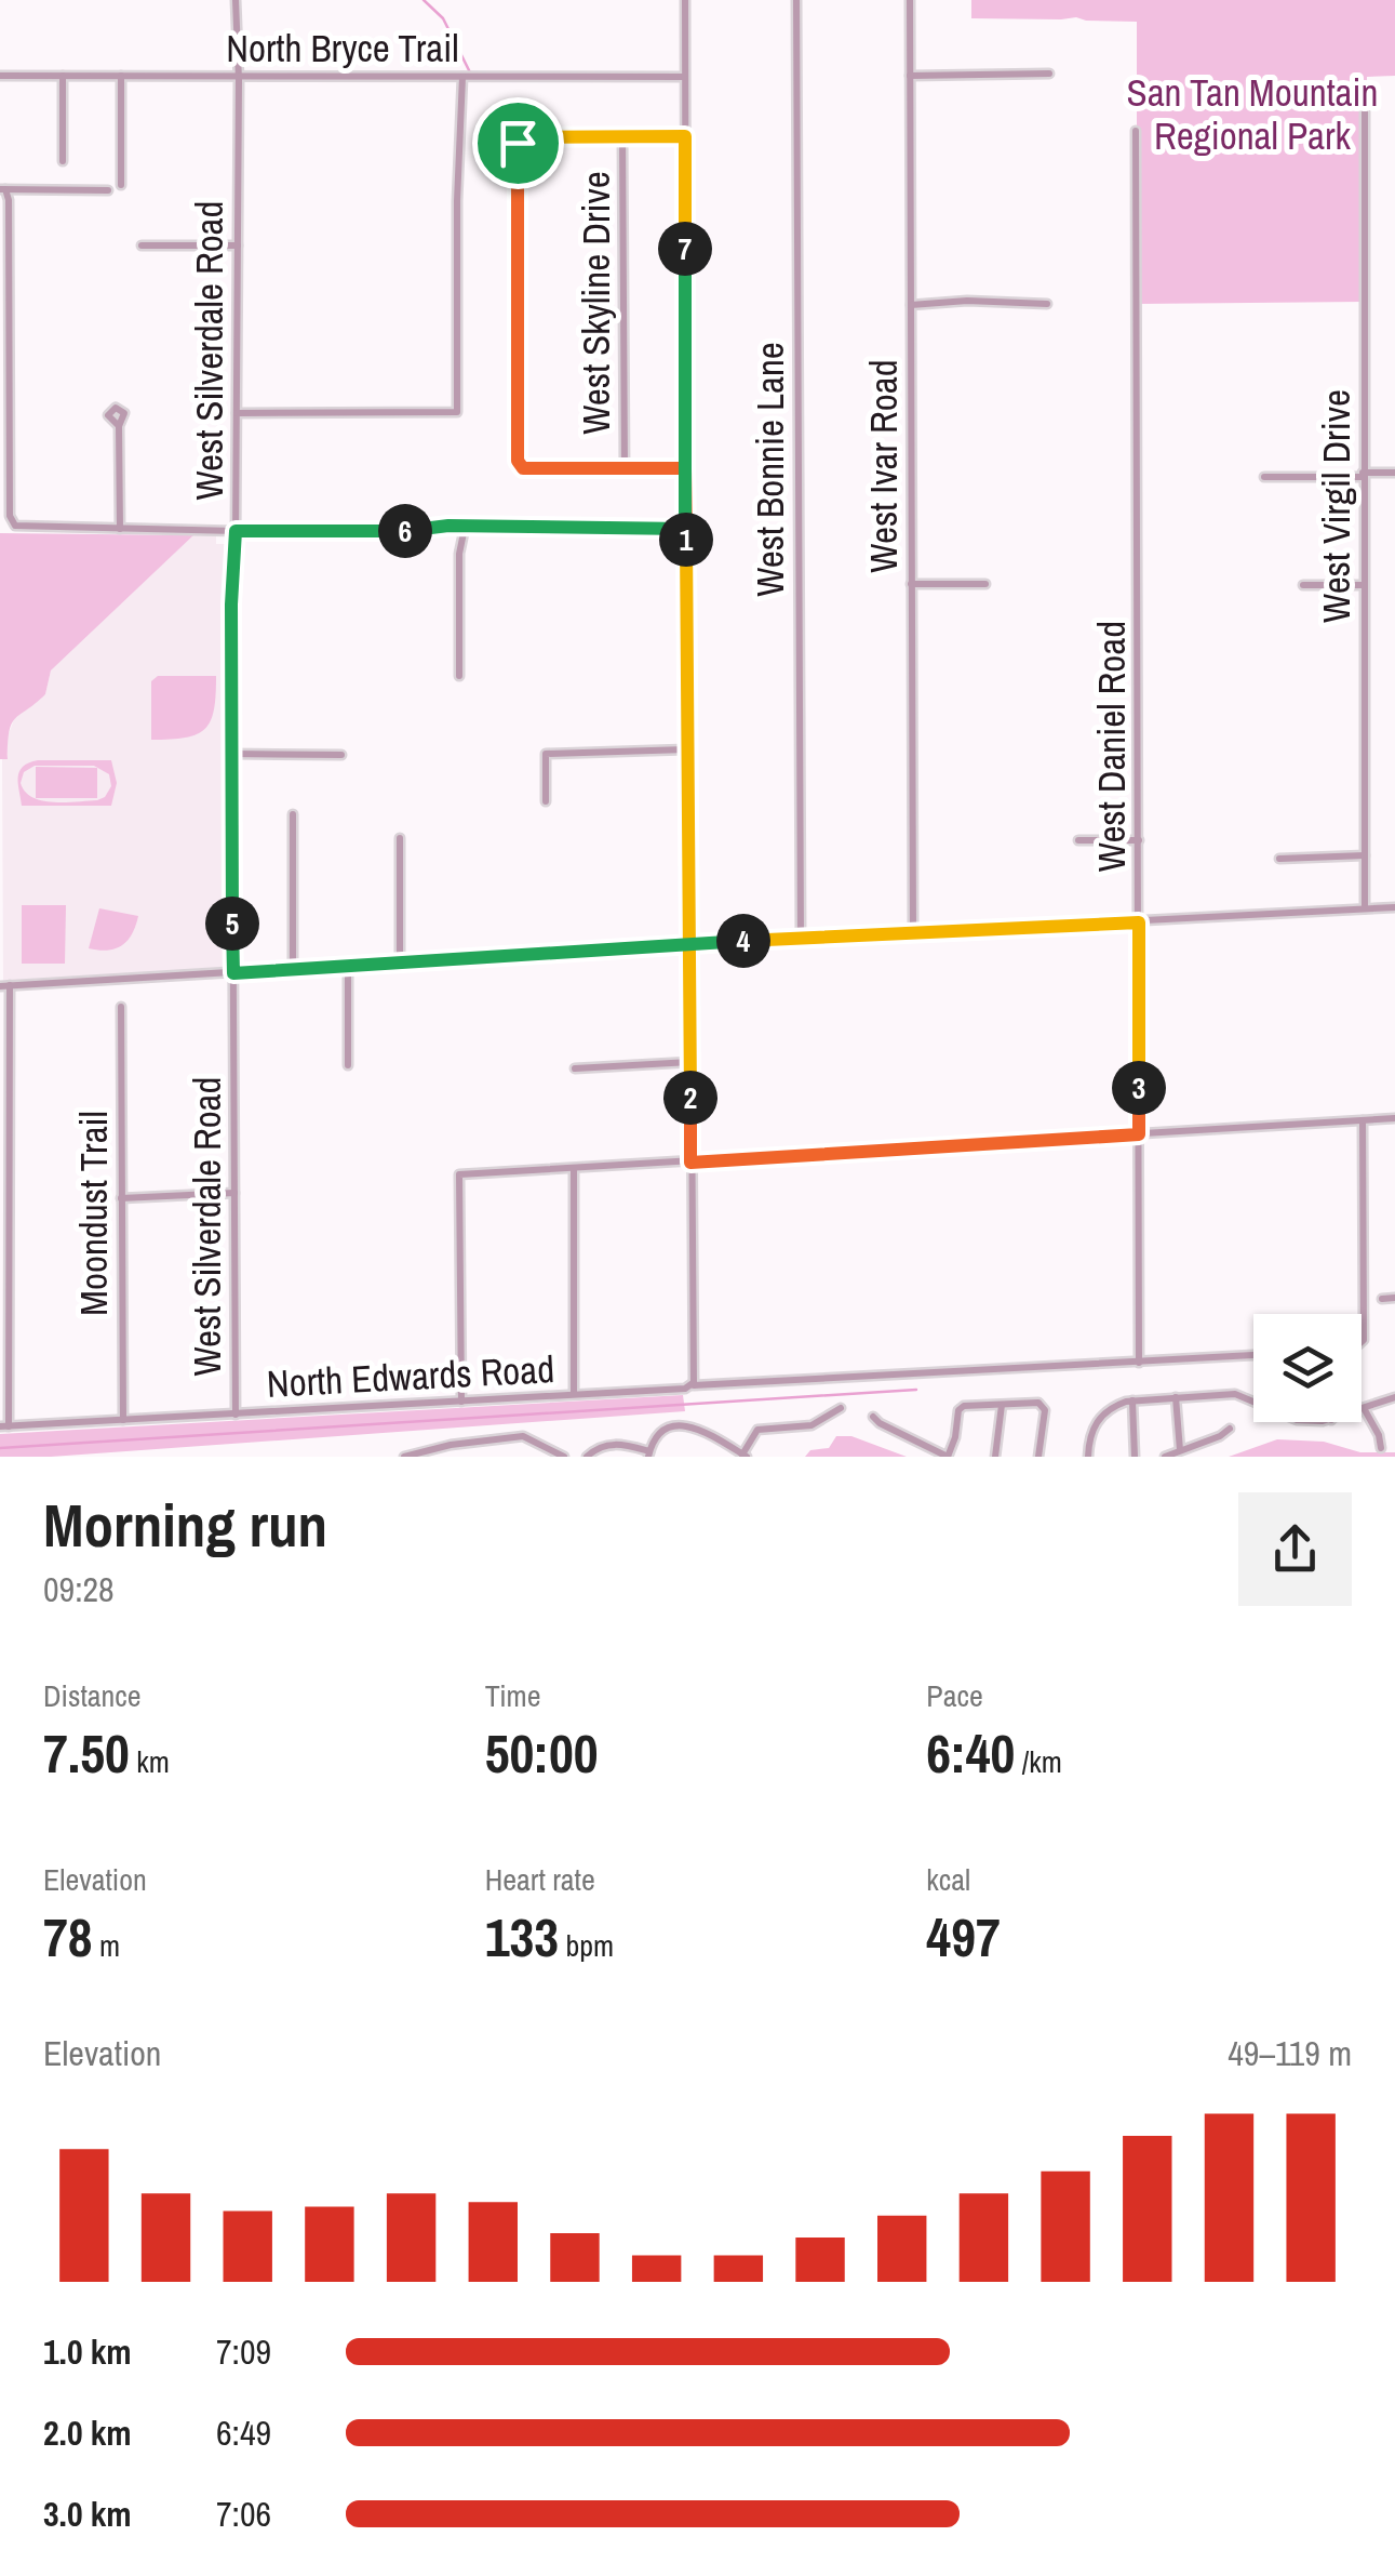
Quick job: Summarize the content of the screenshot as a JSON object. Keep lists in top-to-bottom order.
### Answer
{
  "streets": {
    "street": [
      "North Bryce Trail",
      "West Skyline Drive",
      "West Silverdale Road",
      "West Ivar Road",
      "West Bonnie Lane",
      "West Virgil Drive",
      "West Daniel Road",
      "Moondust Trail",
      "North Edwards Road"
    ]
  },
  "crossings": [
    ["North Bryce Trail", "West Silverdale Road"],
    ["West Silverdale Road", "North Edwards Road"],
    ["West Daniel Road", "North Edwards Road"],
    ["Moondust Trail", "North Edwards Road"]
  ],
  "parks": ["San Tan Mountain Regional Park"],
  "page": {
    "pins": [
      "7",
      "6",
      "1",
      "5",
      "4",
      "3",
      "2"
    ],
    "heading": ["Morning run", "09:28"],
    "stats": [
      ["Distance", "7.50 km"],
      ["Time", "50:00"],
      ["Pace", "6:40 /km"],
      ["Elevation", "78 m"],
      ["Heart rate", "133 bpm"],
      ["kcal", "497"]
    ],
    "chart": ["Elevation", "49–119 m"],
    "list": [
      {
        "name": "1.0 km",
        "note": "7:09"
      },
      {
        "name": "2.0 km",
        "note": "6:49"
      },
      {
        "name": "3.0 km",
        "note": "7:06"
      }
    ]
  }
}
